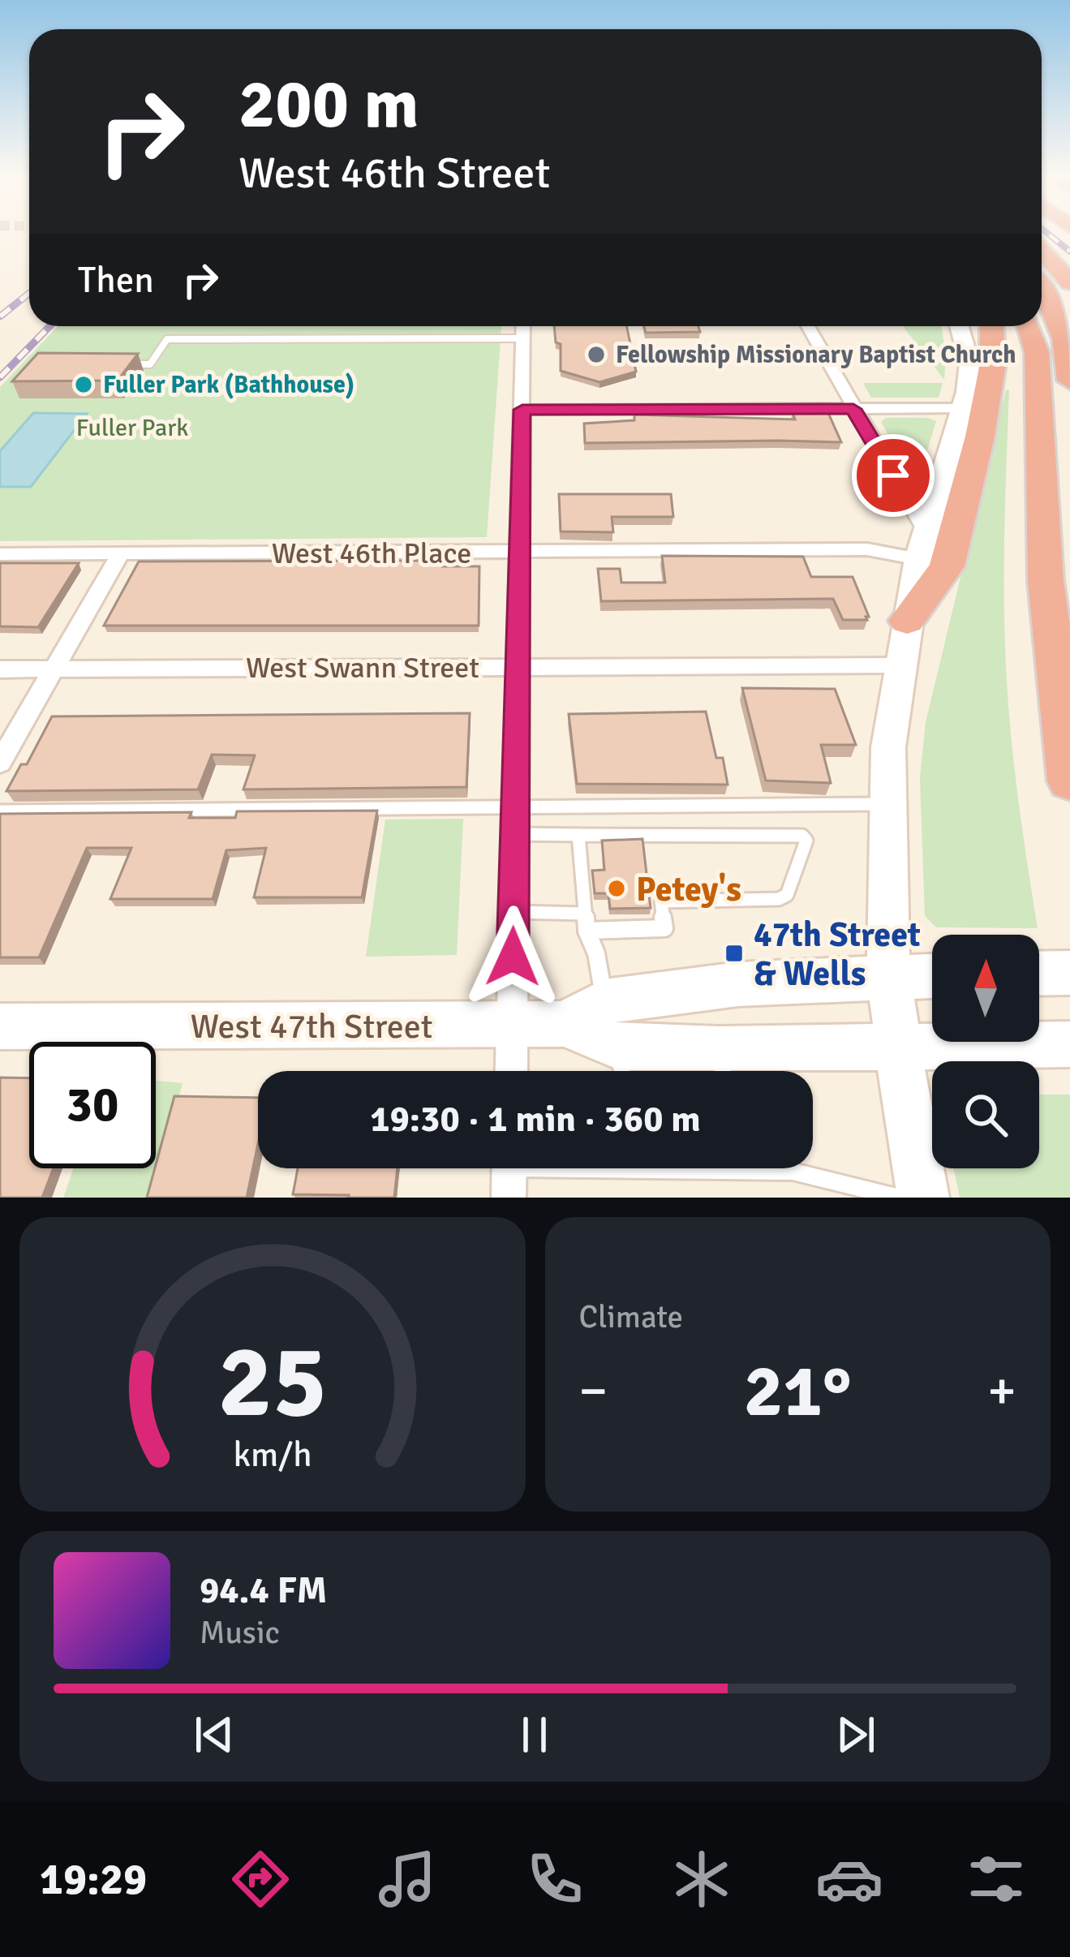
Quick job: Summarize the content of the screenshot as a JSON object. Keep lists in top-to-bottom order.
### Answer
{
  "streets": {
    "main road": ["West 47th Street"],
    "street": ["West 46th Place", "West Swann Street"]
  },
  "parks": ["Fuller Park"],
  "places": {
    "other": ["Fellowship Missionary Baptist Church", "Fuller Park (Bathhouse)", "Petey's"],
    "transit": ["47th Street & Wells"]
  },
  "north": "top",
  "page": {
    "turn": ["200 m", "West 46th Street"],
    "then": "Then",
    "limit": "30",
    "trip": "19:30 · 1 min · 360 m",
    "tile": "Climate",
    "heat": ["−", "21°", "+"],
    "song": ["94.4 FM", "Music"],
    "tabs": "19:29",
    "gauge": ["25", "km/h"]
  }
}
